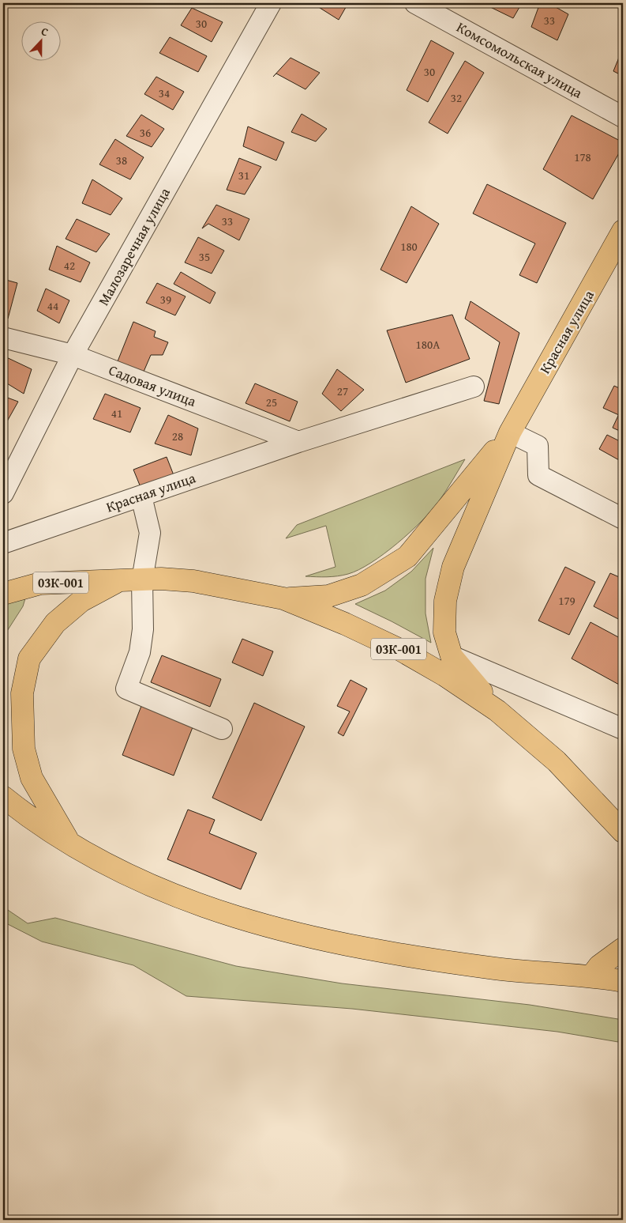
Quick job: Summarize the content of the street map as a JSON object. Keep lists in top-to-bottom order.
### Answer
{
  "streets": {
    "main road": ["Красная улица", "03К-001"],
    "street": ["Комсомольская улица", "Малозаречная улица", "Садовая улица"]
  },
  "crossings": [
    ["Малозаречная улица", "Садовая улица"],
    ["Красная улица", "Садовая улица"]
  ],
  "house_numbers": [
    "33",
    "30",
    "30",
    "34",
    "32",
    "36",
    "178",
    "38",
    "31",
    "33",
    "180",
    "35",
    "42",
    "39",
    "44",
    "180А",
    "27",
    "25",
    "41",
    "28",
    "179"
  ],
  "north": "top"
}
